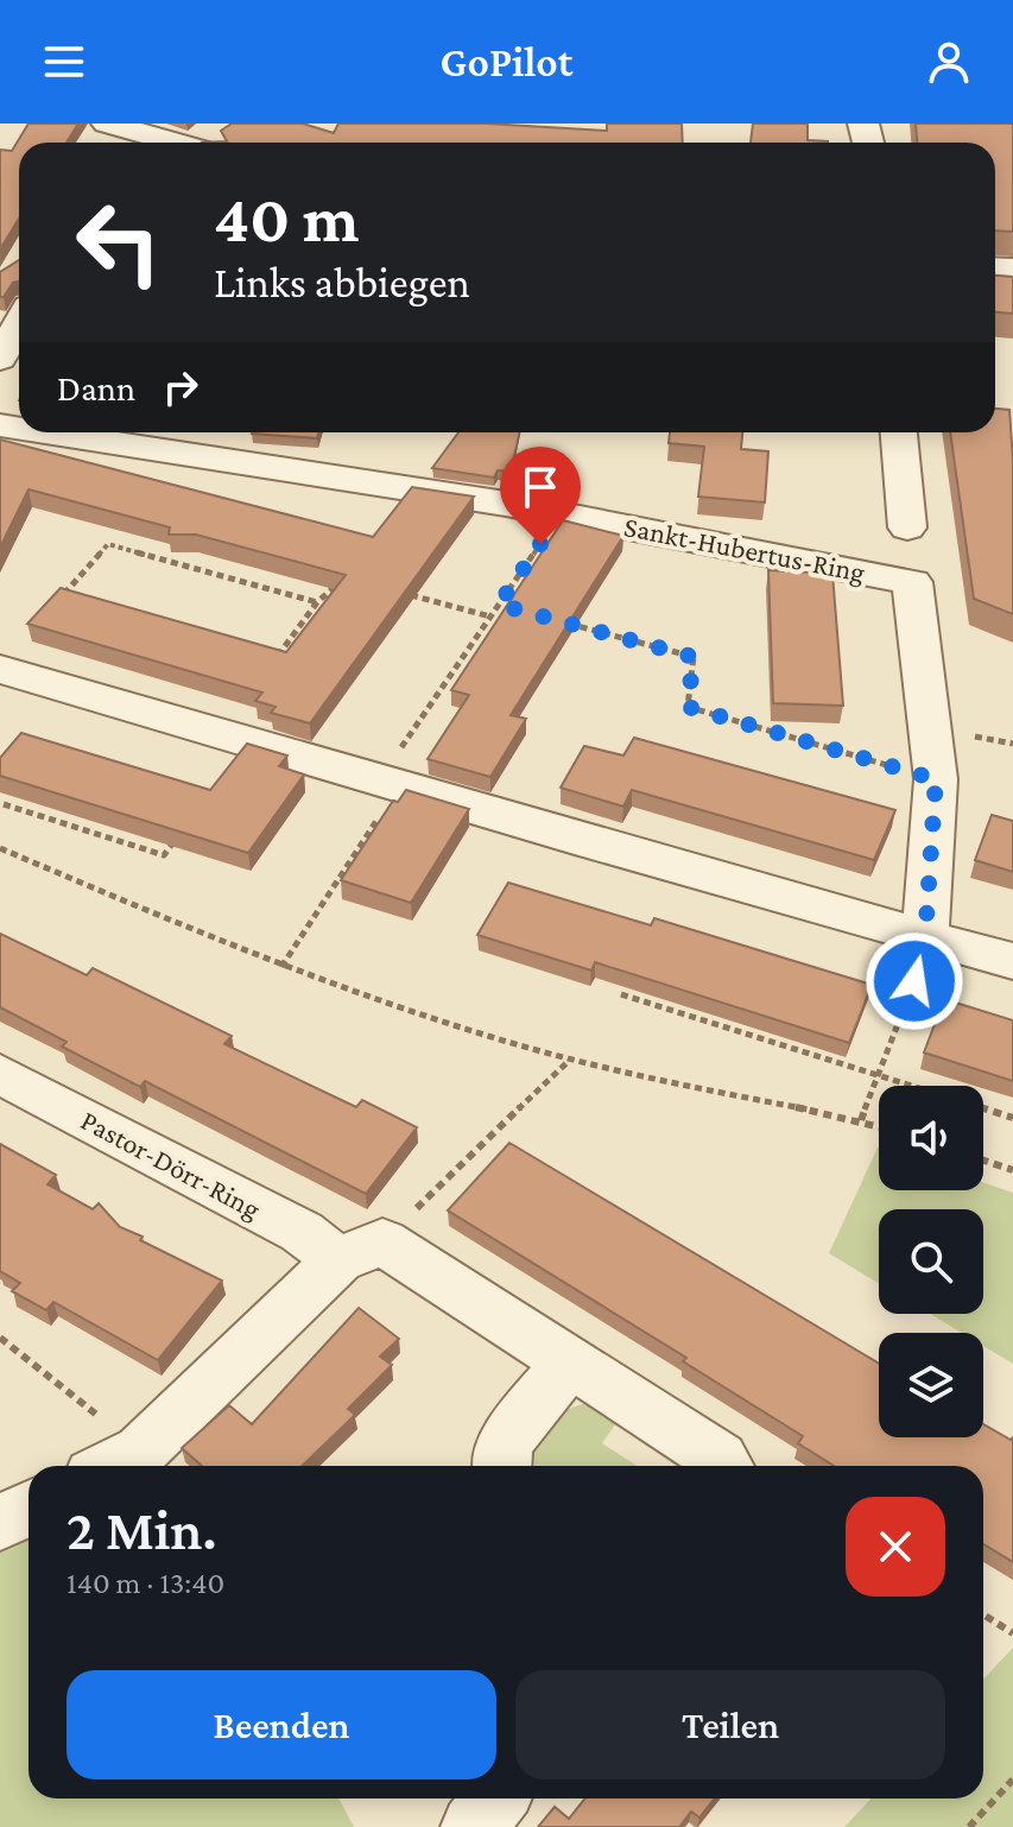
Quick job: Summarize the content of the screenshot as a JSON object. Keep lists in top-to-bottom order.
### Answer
{
  "streets": {
    "street": ["Sankt-Hubertus-Ring", "Pastor-Dörr-Ring"]
  },
  "page": {
    "header": "GoPilot",
    "turn": ["40 m", "Links abbiegen"],
    "then": "Dann",
    "heading": ["2 Min.", "140 m · 13:40"],
    "buttons": ["Beenden", "Teilen"]
  }
}
